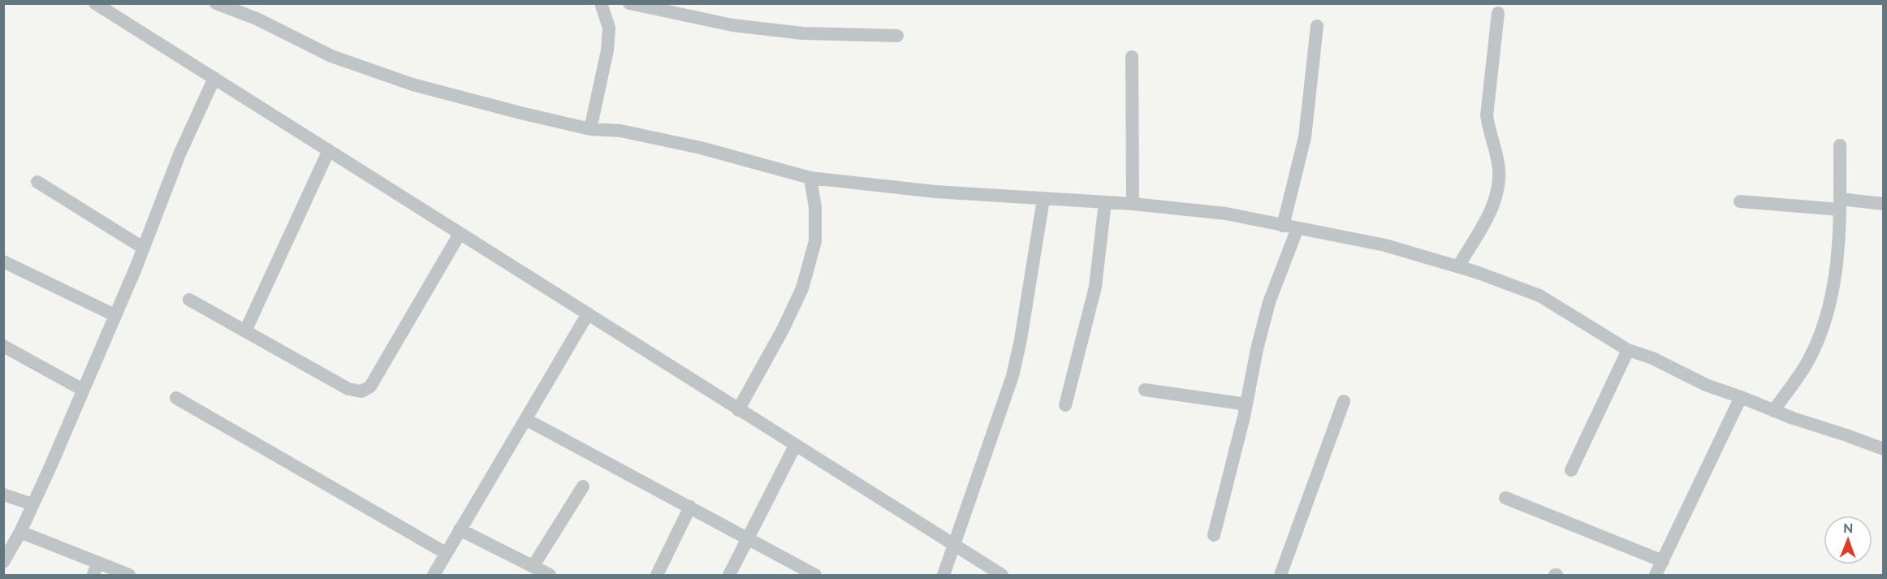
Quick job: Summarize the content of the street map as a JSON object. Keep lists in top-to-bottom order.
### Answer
{
  "north": "top"
}
